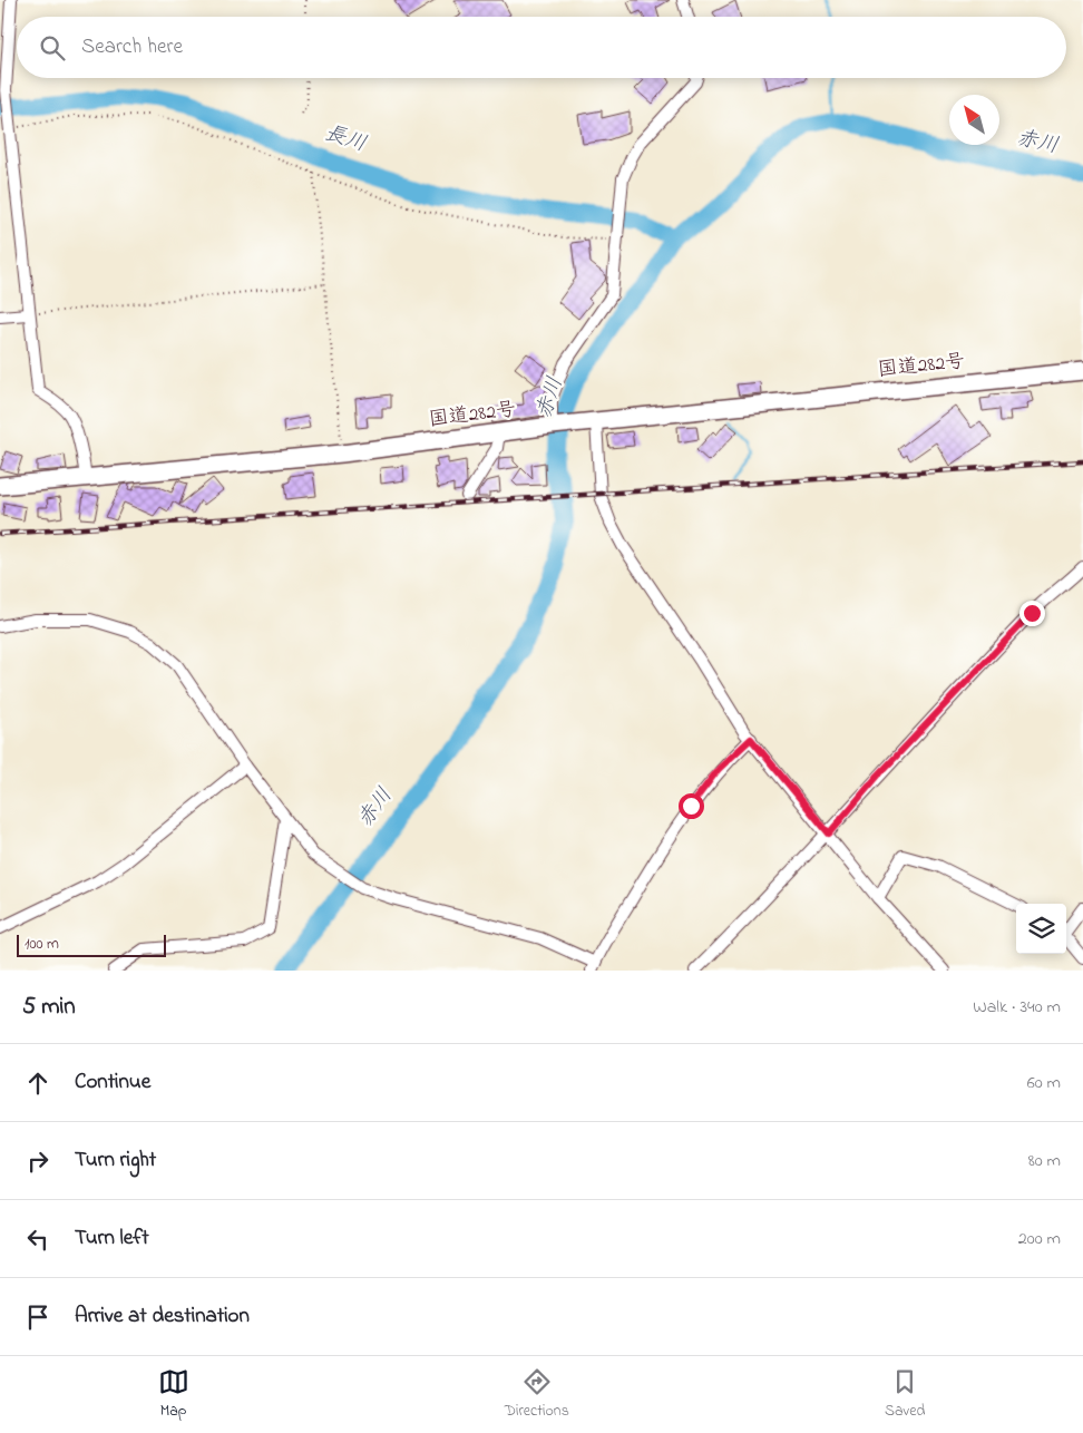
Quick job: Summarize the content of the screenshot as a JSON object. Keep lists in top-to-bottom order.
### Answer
{
  "streets": {
    "highway": ["国道282号"]
  },
  "water": ["長川", "赤川"],
  "scale_bar": "100 m",
  "north": "top left",
  "page": {
    "search": "Search here",
    "scale": "100 m",
    "heading": ["5 min", "Walk · 340 m"],
    "list": [
      ["Continue", "60 m"],
      ["Turn right", "80 m"],
      ["Turn left", "200 m"],
      "Arrive at destination"
    ],
    "nav": ["Map", "Directions", "Saved"]
  }
}
